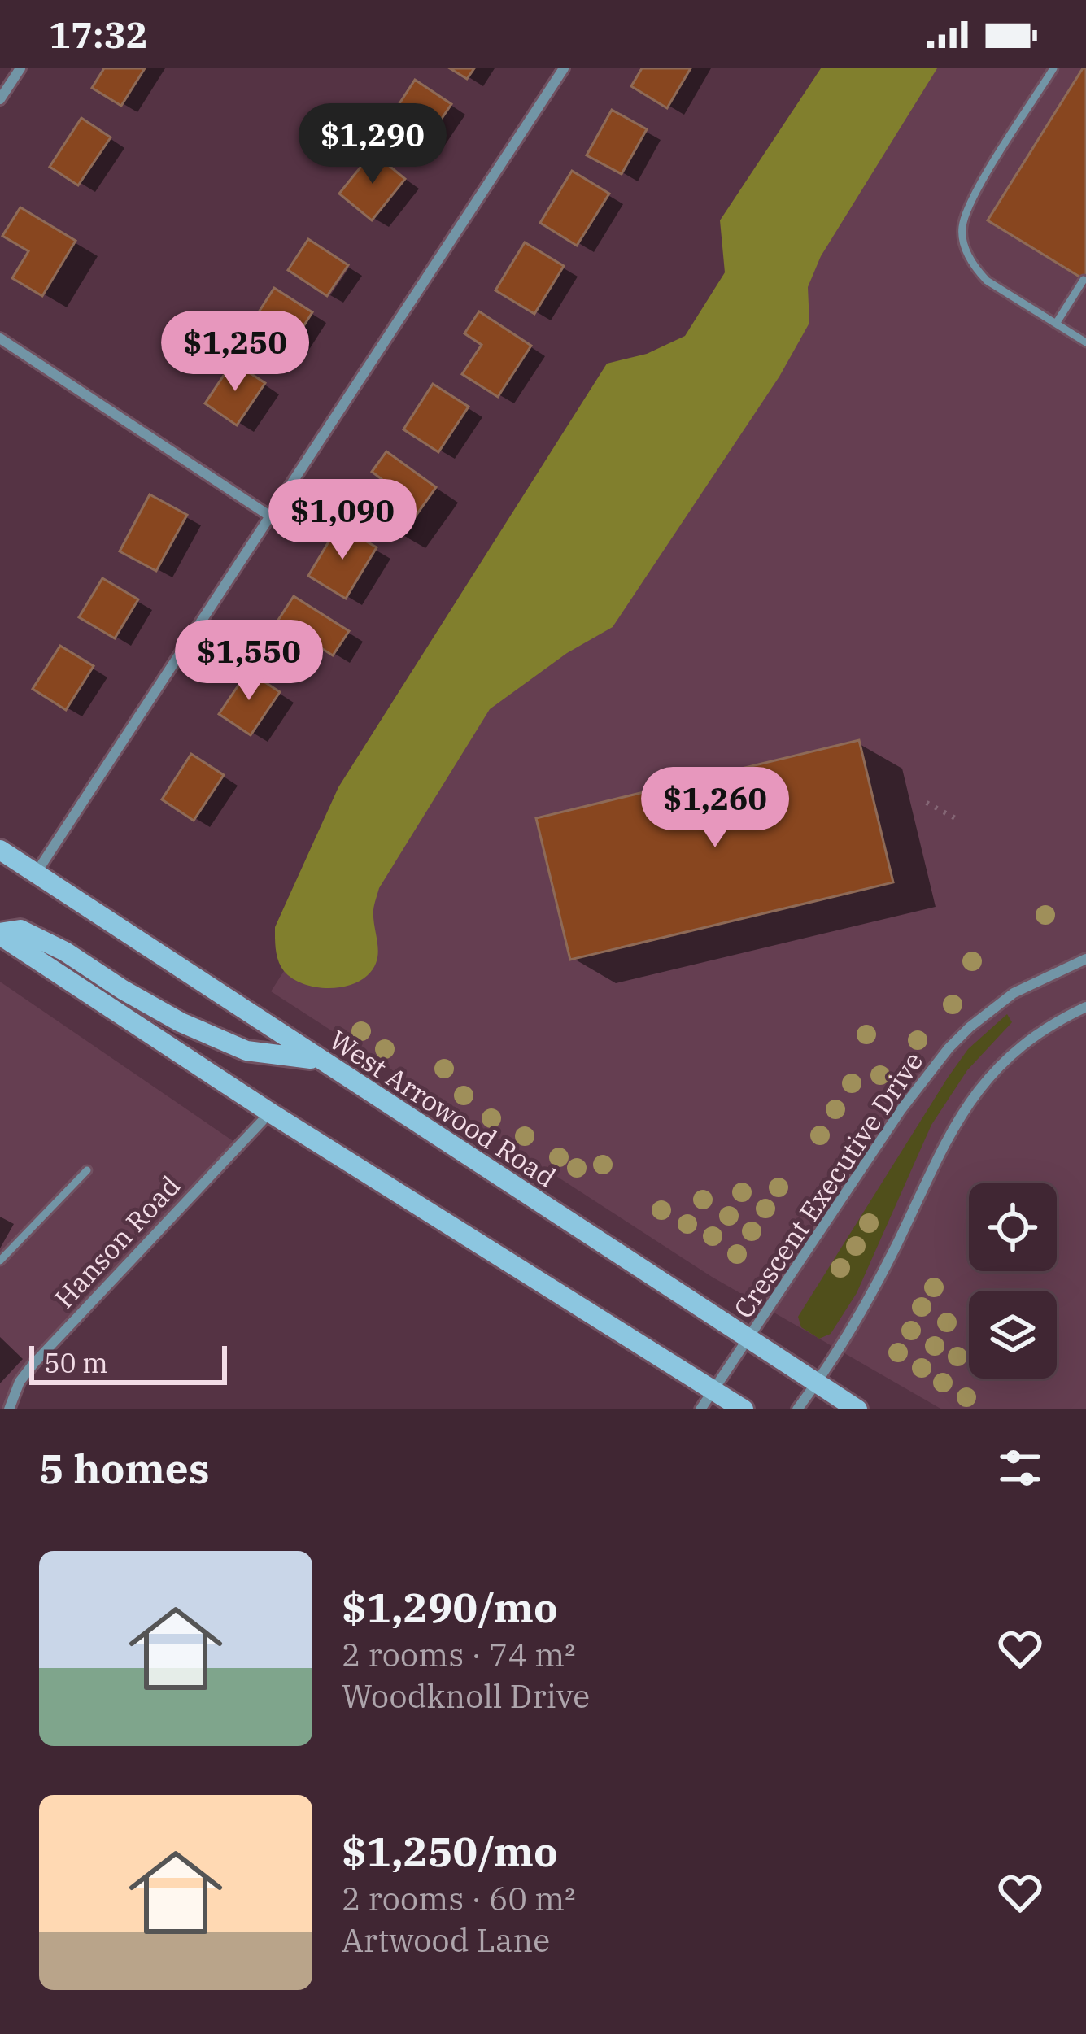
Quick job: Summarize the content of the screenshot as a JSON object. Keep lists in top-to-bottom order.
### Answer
{
  "streets": {
    "main road": ["West Arrowood Road"],
    "street": ["Crescent Executive Drive", "Hanson Road"]
  },
  "crossings": [
    ["West Arrowood Road", "Crescent Executive Drive"]
  ],
  "scale_bar": "50 m",
  "page": {
    "status": "17:32",
    "price": [
      "$1,290",
      "$1,250",
      "$1,090",
      "$1,550",
      "$1,260"
    ],
    "scale": "50 m",
    "heading": "5 homes",
    "list": [
      {
        "name": "$1,290/mo",
        "note": "2 rooms · 74 m² · Woodknoll Drive"
      },
      {
        "name": "$1,250/mo",
        "note": "2 rooms · 60 m² · Artwood Lane"
      }
    ]
  }
}
